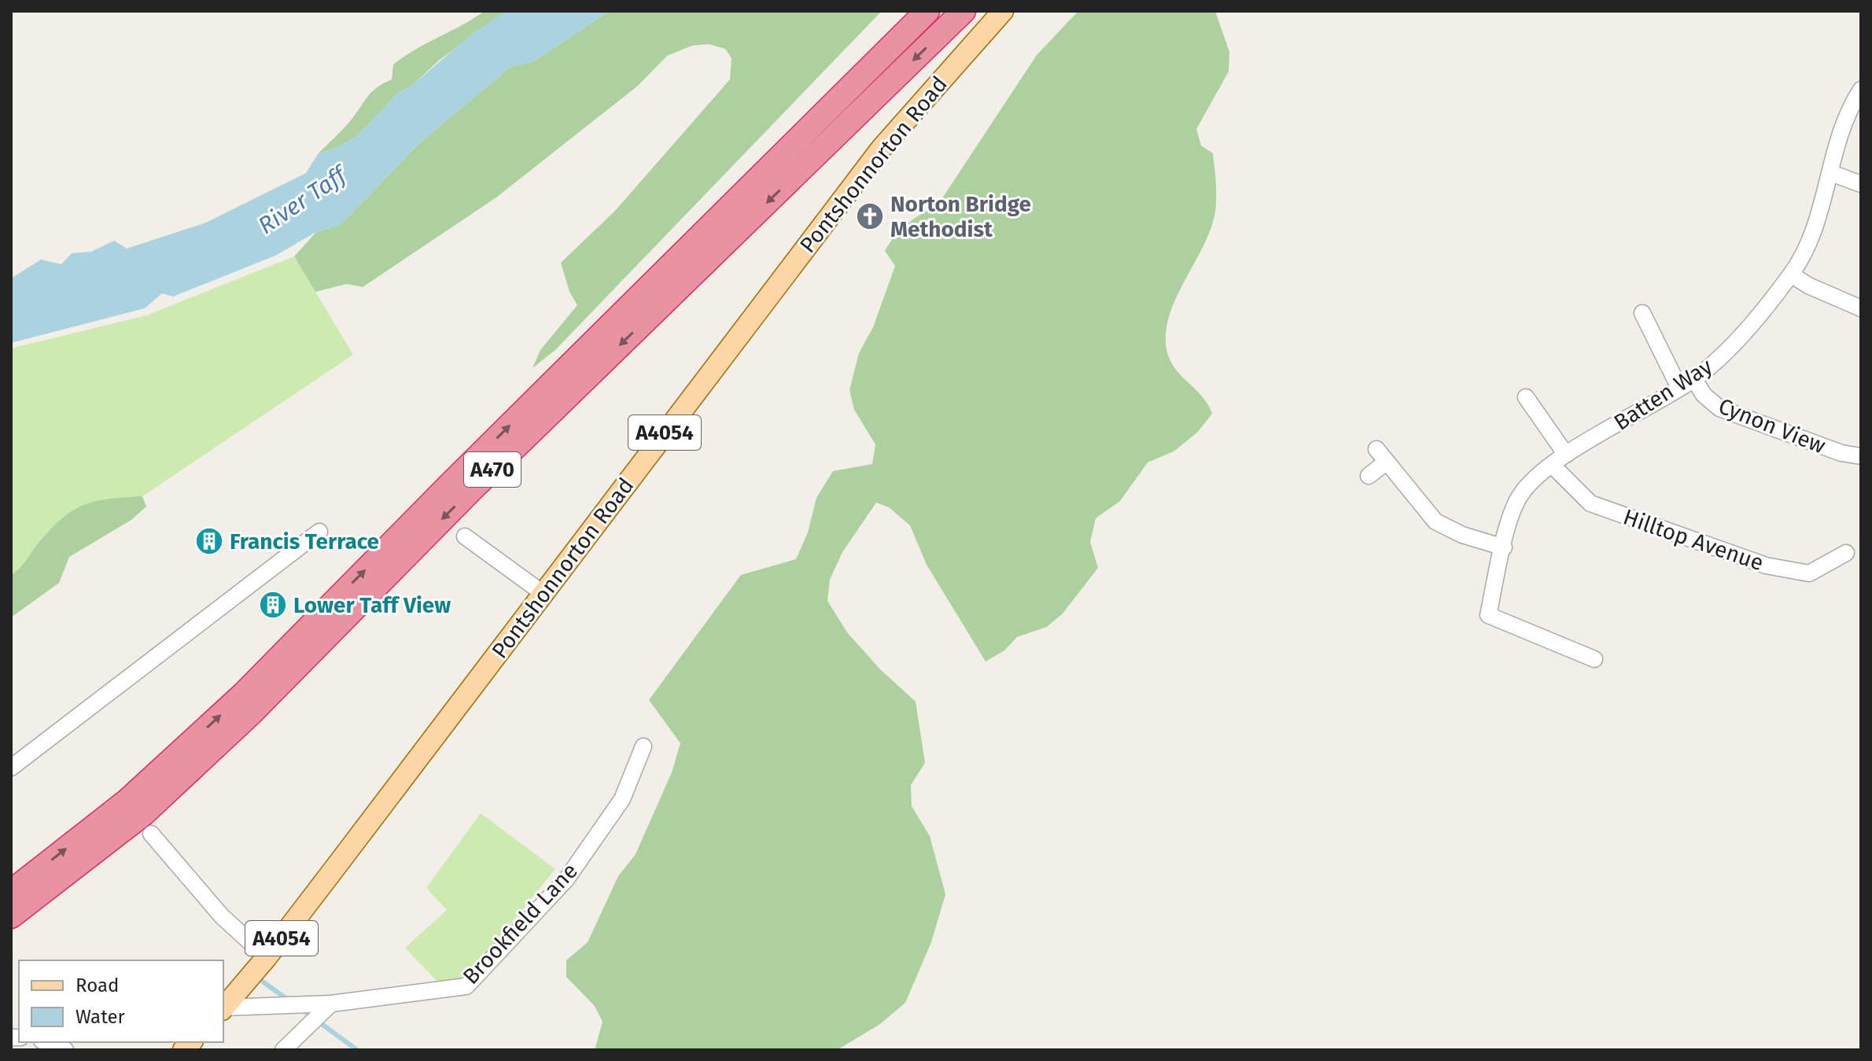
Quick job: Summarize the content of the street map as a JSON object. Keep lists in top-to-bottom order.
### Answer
{
  "streets": {
    "highway": ["A470"],
    "main road": ["Pontshonnorton Road", "A4054"],
    "street": [
      "Batten Way",
      "Cynon View",
      "Hilltop Avenue",
      "Brookfield Lane"
    ]
  },
  "crossings": [
    ["Pontshonnorton Road", "A4054"],
    ["Batten Way", "Cynon View"],
    ["Batten Way", "Hilltop Avenue"]
  ],
  "water": ["River Taff"],
  "places": {
    "church": ["Norton Bridge Methodist"],
    "building": ["Francis Terrace", "Lower Taff View"]
  },
  "legend": ["Road", "Water"]
}
